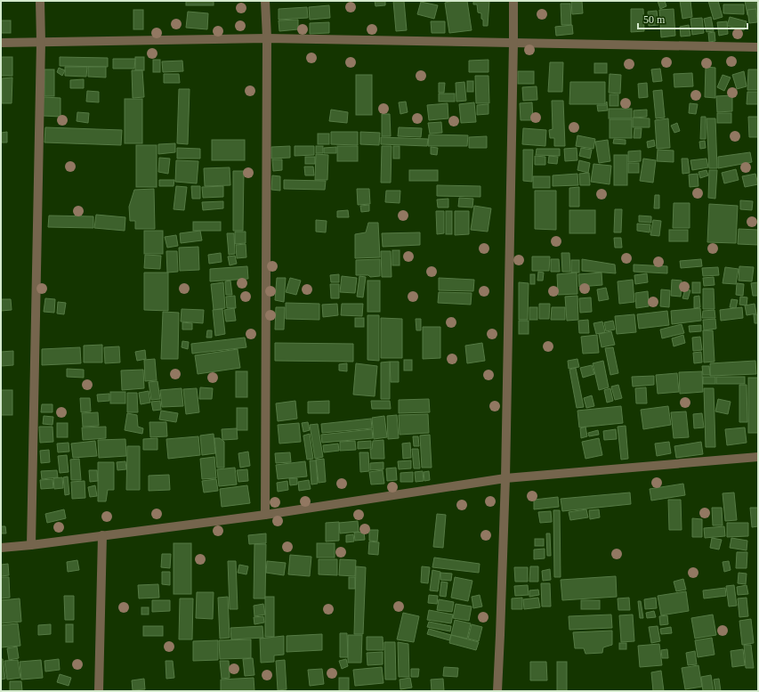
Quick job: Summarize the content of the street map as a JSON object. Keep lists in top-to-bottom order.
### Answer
{
  "scale_bar": "50 m"
}
